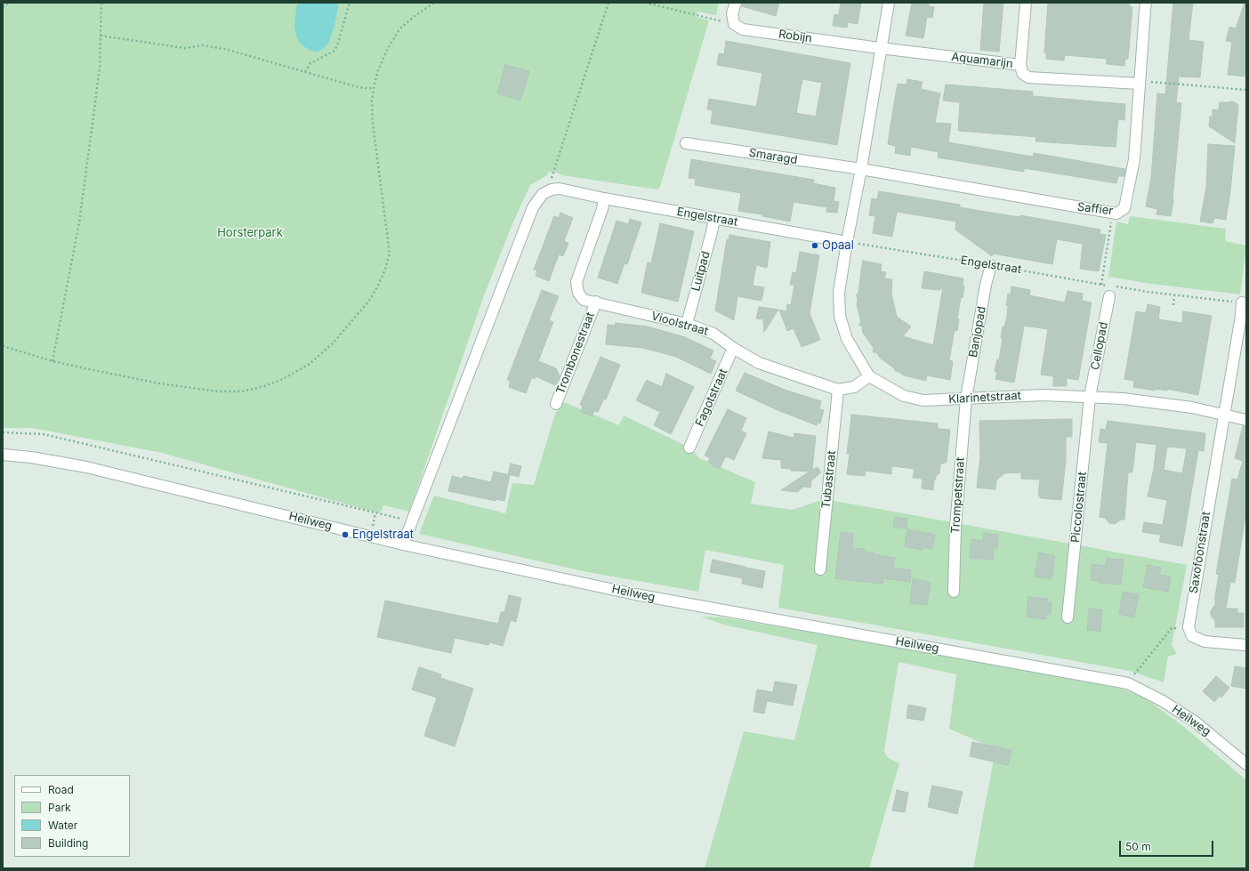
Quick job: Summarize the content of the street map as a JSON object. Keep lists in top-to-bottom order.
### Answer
{
  "streets": {
    "street": [
      "Robijn",
      "Aquamarijn",
      "Smaragd",
      "Saffier",
      "Engelstraat",
      "Luitpad",
      "Vioolstraat",
      "Banjopad",
      "Cellopad",
      "Trombonestraat",
      "Fagotstraat",
      "Klarinetstraat",
      "Tubastraat",
      "Trompetstraat",
      "Piccolostraat",
      "Heilweg",
      "Saxofoonstraat"
    ]
  },
  "crossings": [
    ["Robijn", "Aquamarijn"],
    ["Aquamarijn", "Saffier"],
    ["Smaragd", "Saffier"],
    ["Engelstraat", "Luitpad"],
    ["Engelstraat", "Vioolstraat"],
    ["Engelstraat", "Banjopad"],
    ["Engelstraat", "Klarinetstraat"],
    ["Engelstraat", "Saxofoonstraat"],
    ["Luitpad", "Vioolstraat"],
    ["Vioolstraat", "Trombonestraat"],
    ["Vioolstraat", "Fagotstraat"],
    ["Vioolstraat", "Tubastraat"],
    ["Banjopad", "Klarinetstraat"],
    ["Banjopad", "Trompetstraat"],
    ["Cellopad", "Klarinetstraat"],
    ["Cellopad", "Piccolostraat"],
    ["Klarinetstraat", "Trompetstraat"],
    ["Klarinetstraat", "Piccolostraat"],
    ["Klarinetstraat", "Saxofoonstraat"]
  ],
  "parks": ["Horsterpark"],
  "places": ["Opaal", "Engelstraat"],
  "legend": [
    "Road",
    "Park",
    "Water",
    "Building"
  ],
  "scale_bar": "50 m"
}
